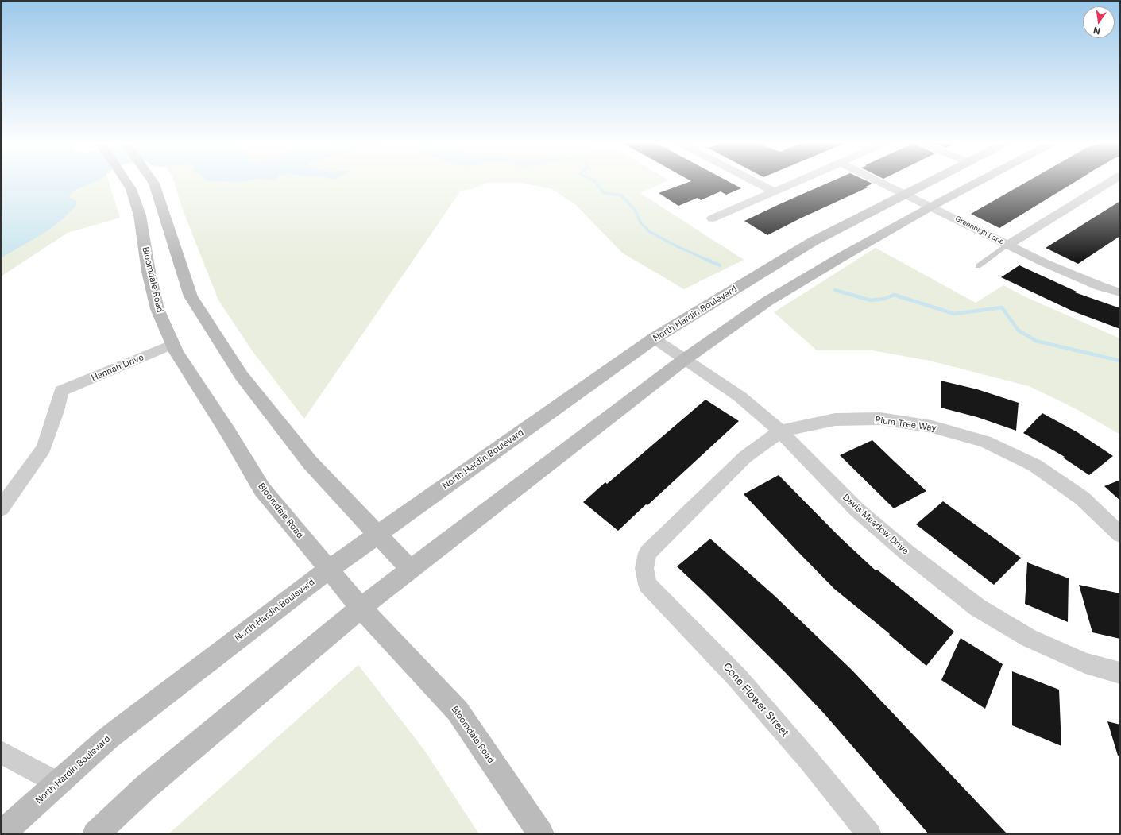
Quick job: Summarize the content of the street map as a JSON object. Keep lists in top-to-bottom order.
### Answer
{
  "streets": {
    "street": [
      "Greenhigh Lane",
      "Bloomdale Road",
      "North Hardin Boulevard",
      "Hannah Drive",
      "Plum Tree Way",
      "Davis Meadow Drive",
      "Cone Flower Street"
    ]
  },
  "crossings": [
    ["Greenhigh Lane", "North Hardin Boulevard"],
    ["Bloomdale Road", "North Hardin Boulevard"],
    ["Bloomdale Road", "Hannah Drive"],
    ["North Hardin Boulevard", "Davis Meadow Drive"],
    ["Plum Tree Way", "Davis Meadow Drive"],
    ["Plum Tree Way", "Cone Flower Street"]
  ],
  "north": "bottom"
}
